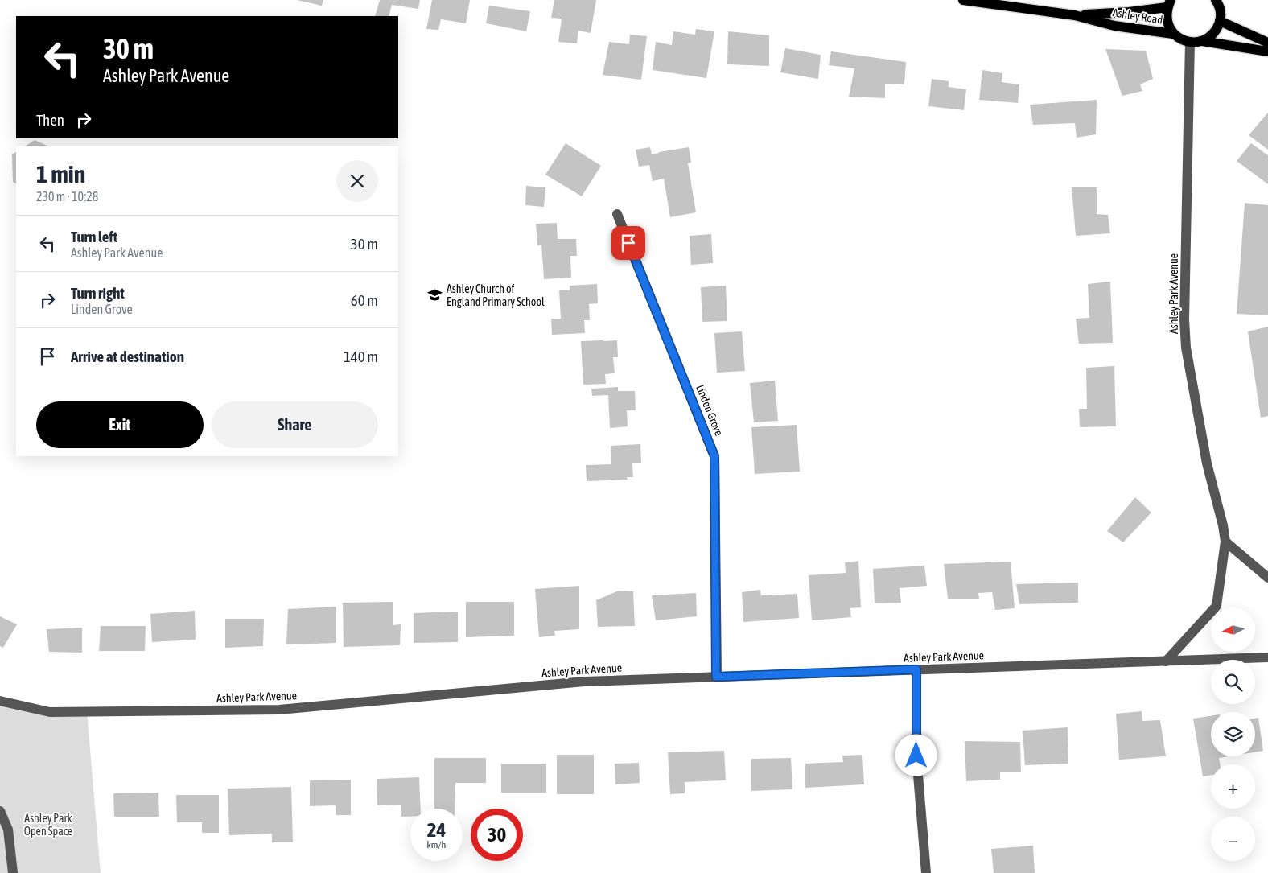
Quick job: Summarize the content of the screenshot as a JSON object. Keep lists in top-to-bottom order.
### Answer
{
  "streets": {
    "main road": ["Ashley Road"],
    "street": ["Ashley Park Avenue", "Linden Grove"]
  },
  "crossings": [
    ["Ashley Road", "Ashley Park Avenue"],
    ["Ashley Park Avenue", "Linden Grove"]
  ],
  "parks": ["Ashley Park Open Space"],
  "places": {
    "school or university": ["Ashley Church of England Primary School"]
  },
  "north": "left",
  "page": {
    "turn": ["30 m", "Ashley Park Avenue"],
    "then": "Then",
    "heading": ["1 min", "230 m · 10:28"],
    "list": [
      {
        "name": "Turn left",
        "note": "Ashley Park Avenue",
        "value": "30 m"
      },
      {
        "name": "Turn right",
        "note": "Linden Grove",
        "value": "60 m"
      },
      {
        "name": "Arrive at destination",
        "value": "140 m"
      }
    ],
    "buttons": ["Exit", "Share"],
    "map_buttons": ["+", "−"],
    "speed": "24 km/h",
    "limit": "30"
  }
}
